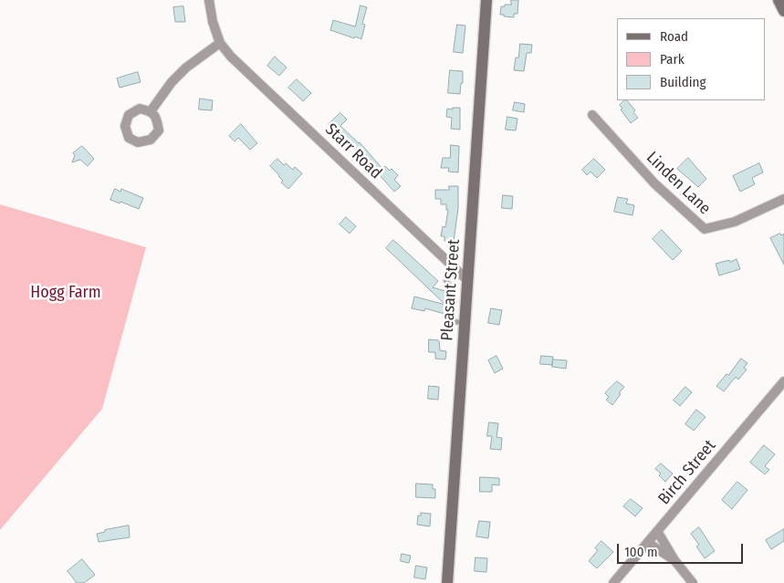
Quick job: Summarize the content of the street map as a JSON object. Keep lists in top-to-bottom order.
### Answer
{
  "streets": {
    "main road": ["Pleasant Street"],
    "street": ["Starr Road", "Linden Lane", "Birch Street"]
  },
  "crossings": [
    ["Starr Road", "Pleasant Street"]
  ],
  "parks": ["Hogg Farm"],
  "legend": ["Road", "Park", "Building"],
  "scale_bar": "100 m"
}
